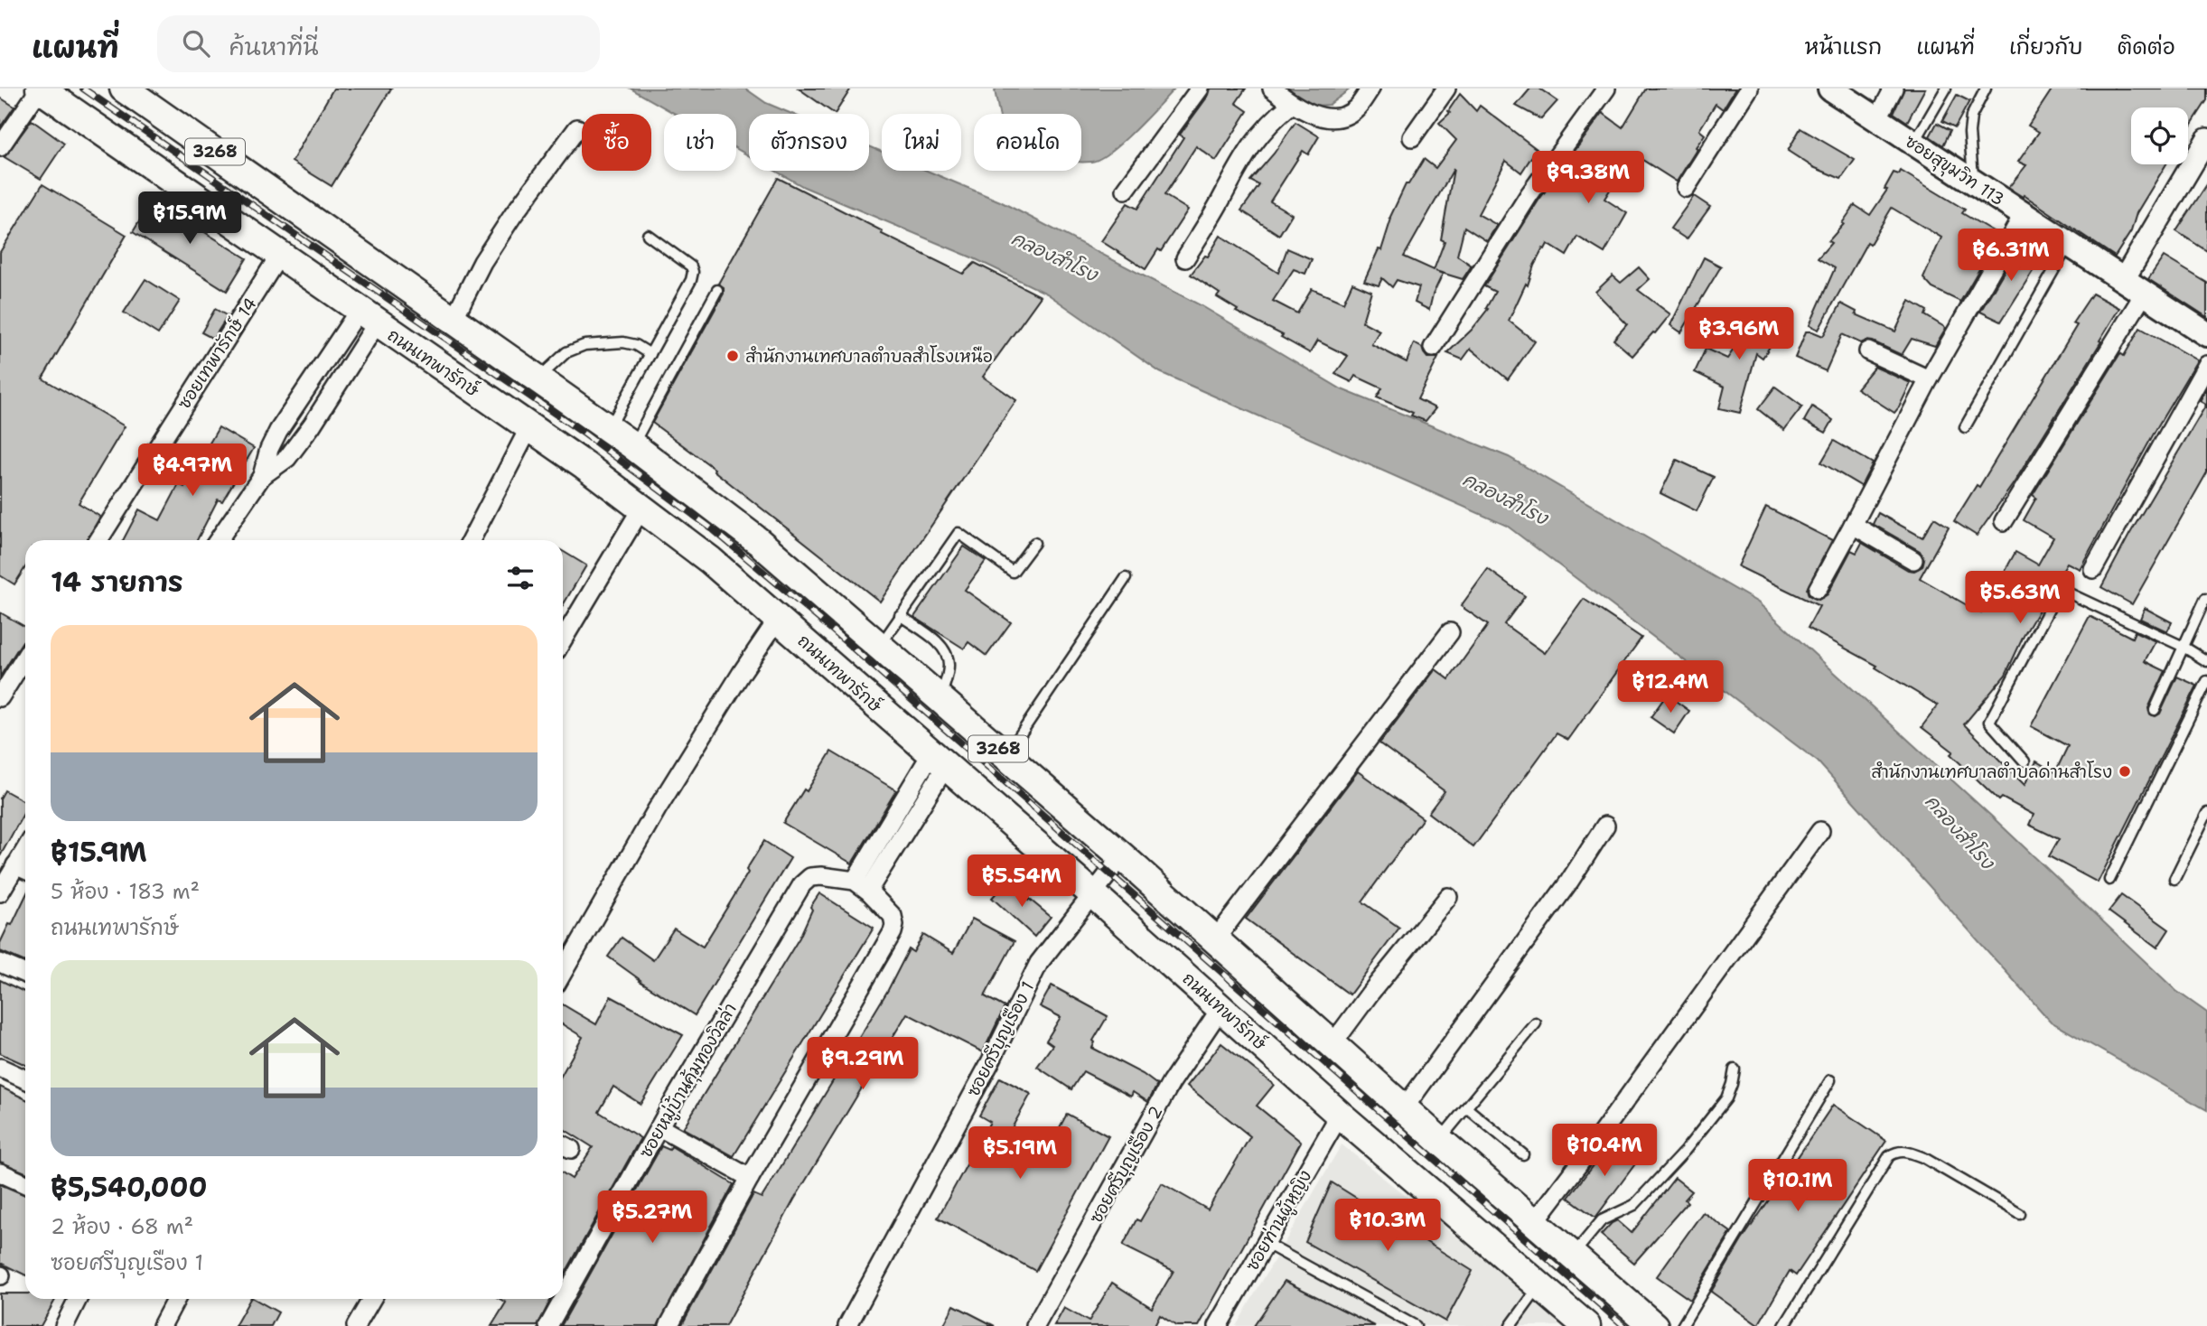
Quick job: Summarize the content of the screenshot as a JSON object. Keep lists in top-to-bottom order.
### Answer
{
  "streets": {
    "main road": ["3268", "ซอยสุขุมวิท 113", "ถนนเทพารักษ์"],
    "street": [
      "ซอยเทพารักษ์ 14",
      "ซอยศรีบุญเรือง 1",
      "ซอยหมู่บ้านคุ้มทองวิลล่า",
      "ซอยศรีบุญเรือง 2",
      "ซอยท่านผู้หญิง"
    ]
  },
  "crossings": [
    ["3268", "ซอยศรีบุญเรือง 1"],
    ["ซอยเทพารักษ์ 14", "ถนนเทพารักษ์"],
    ["ถนนเทพารักษ์", "ซอยศรีบุญเรือง 1"],
    ["ถนนเทพารักษ์", "ซอยศรีบุญเรือง 2"],
    ["ถนนเทพารักษ์", "ซอยท่านผู้หญิง"]
  ],
  "water": ["คลองสำโรง"],
  "places": ["สำนักงานเทศบาลตำบลสำโรงเหนือ", "สำนักงานเทศบาลตำบลด่านสำโรง"],
  "page": {
    "header": "แผนที่",
    "search": "ค้นหาที่นี่",
    "nav": [
      "หน้าแรก",
      "แผนที่",
      "เกี่ยวกับ",
      "ติดต่อ"
    ],
    "chip": [
      "ซื้อ",
      "เช่า",
      "ตัวกรอง",
      "ใหม่",
      "คอนโด"
    ],
    "price": [
      "฿9.38M",
      "฿15.9M",
      "฿6.31M",
      "฿3.96M",
      "฿4.97M",
      "฿5.63M",
      "฿12.4M",
      "฿5.54M",
      "฿9.29M",
      "฿10.4M",
      "฿5.19M",
      "฿10.1M",
      "฿5.27M",
      "฿10.3M"
    ],
    "heading": "14 รายการ",
    "list": [
      {
        "name": "฿15.9M",
        "note": "5 ห้อง · 183 m² · ถนนเทพารักษ์"
      },
      {
        "name": "฿5,540,000",
        "note": "2 ห้อง · 68 m² · ซอยศรีบุญเรือง 1"
      }
    ]
  }
}
